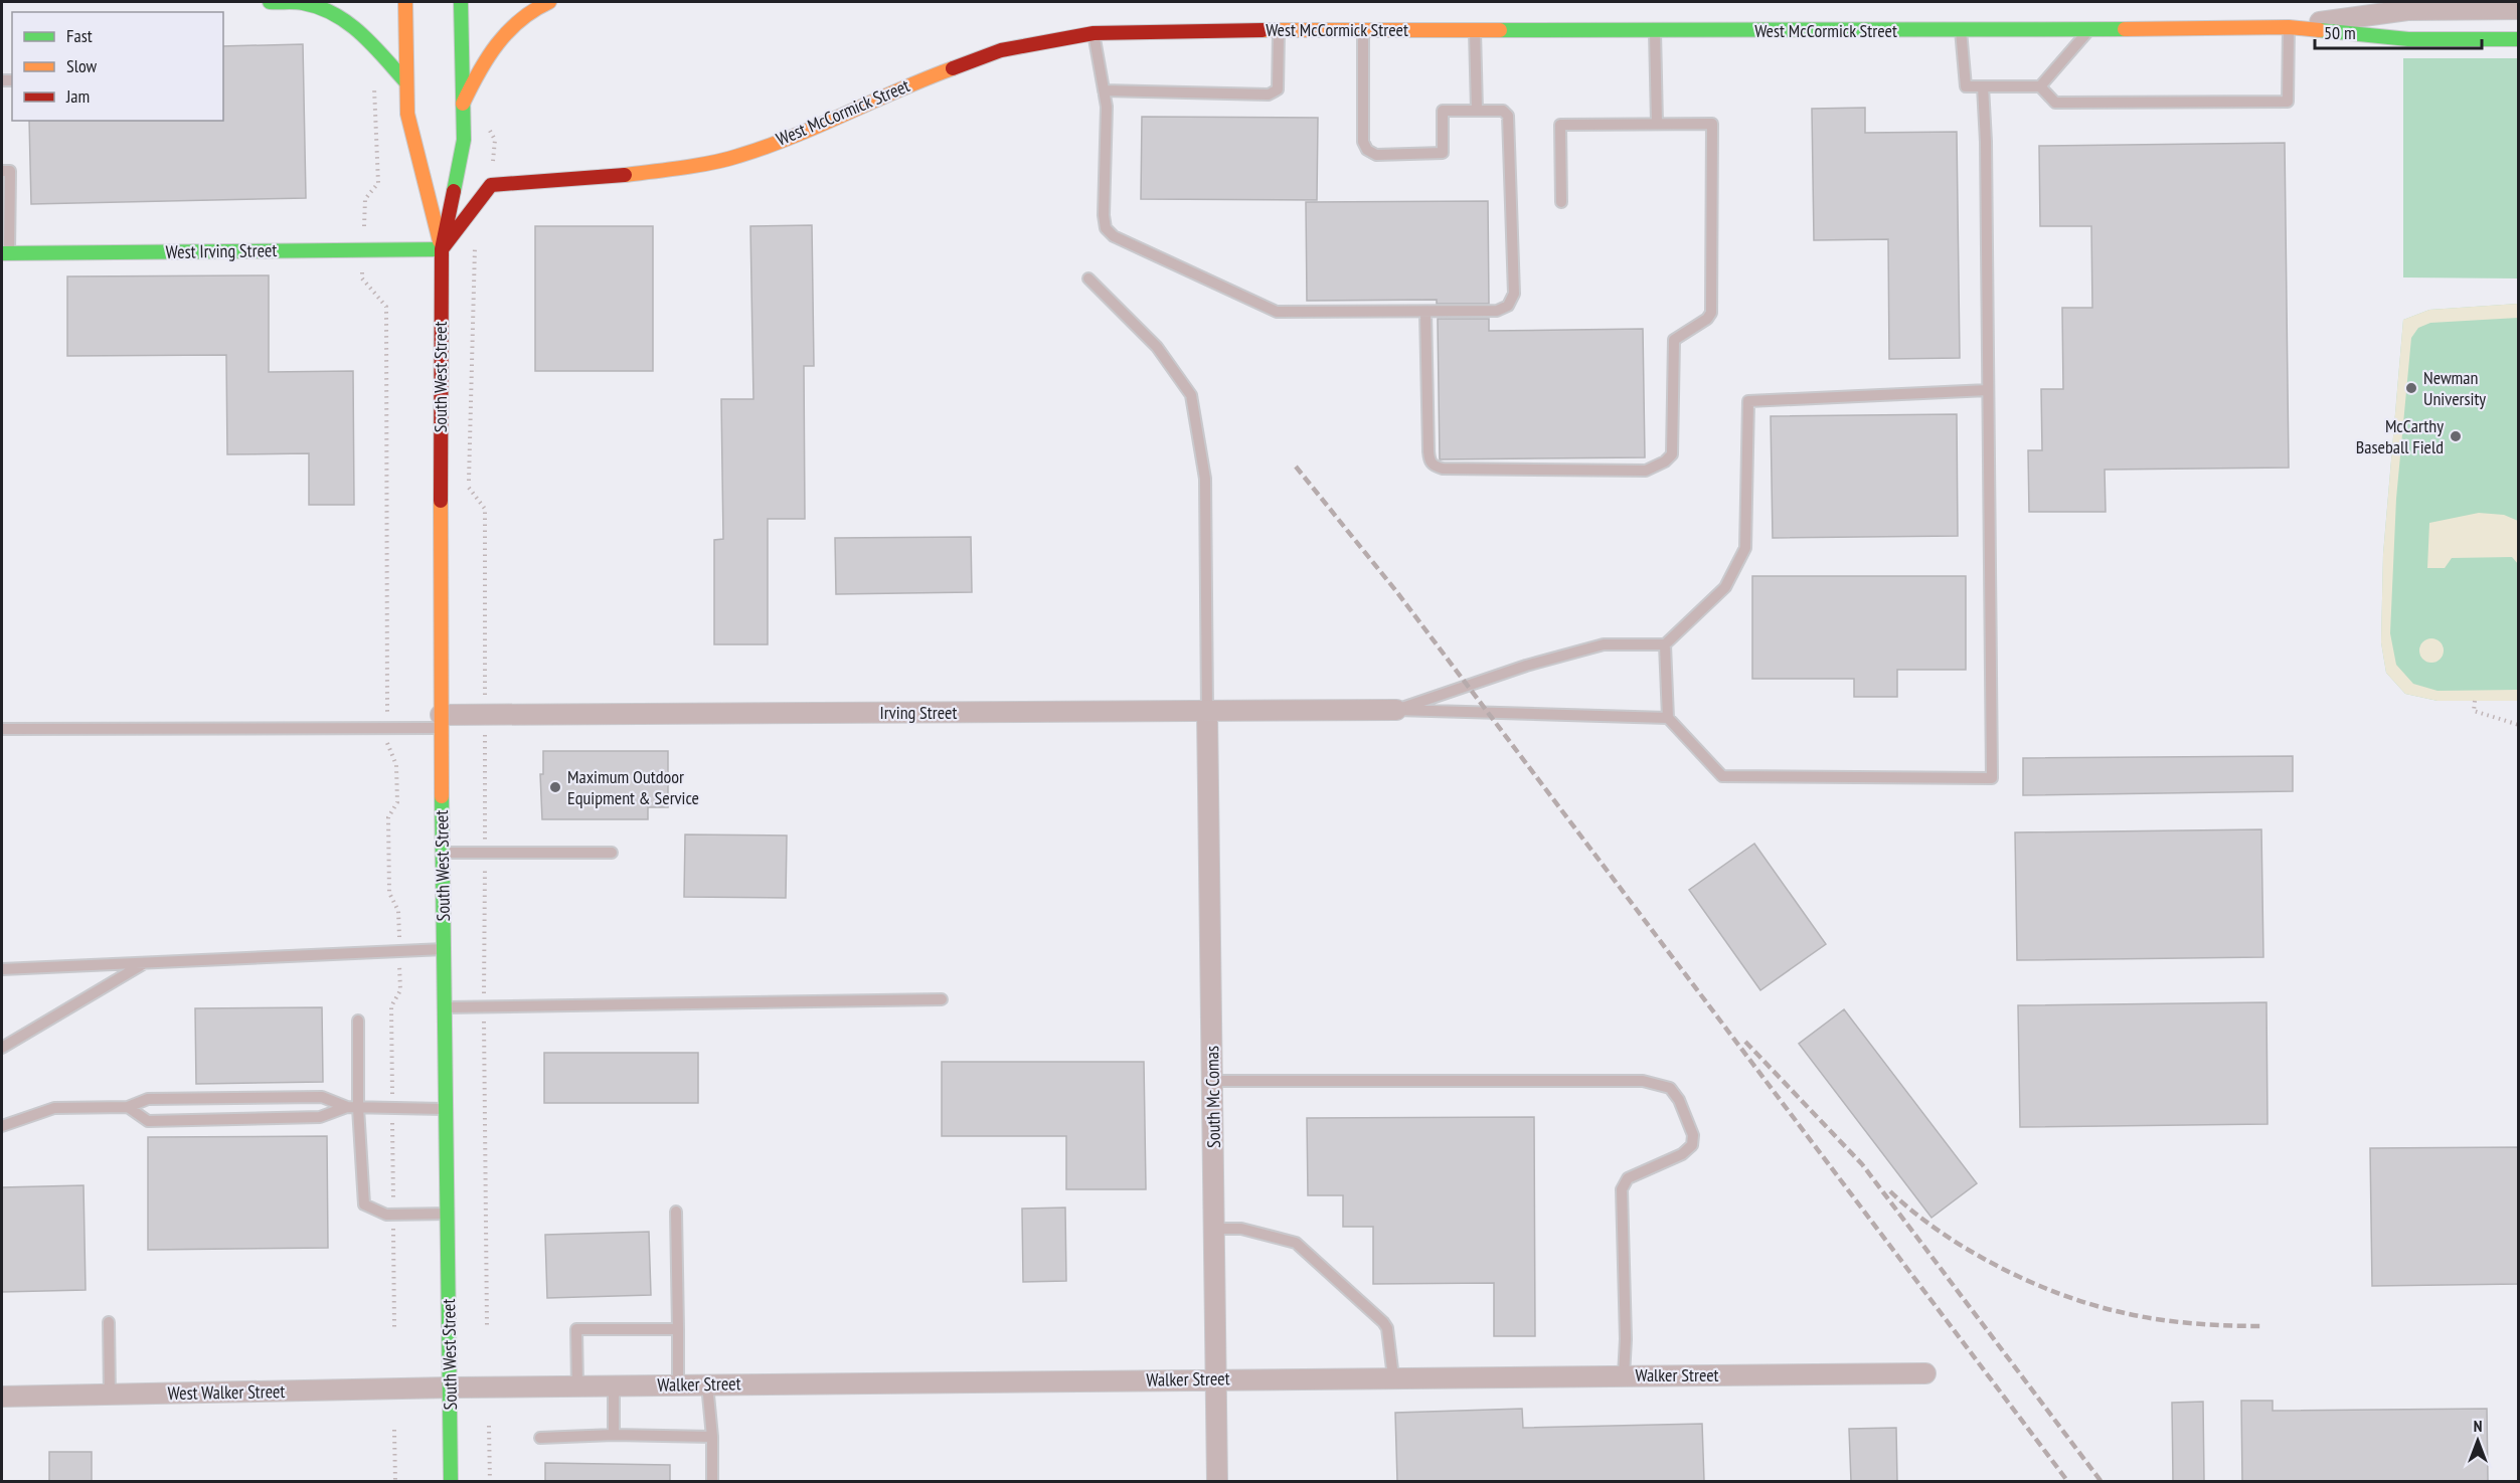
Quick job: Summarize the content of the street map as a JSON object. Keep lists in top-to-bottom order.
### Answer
{
  "streets": {
    "main road": ["West McCormick Street", "West Irving Street", "South West Street"],
    "street": [
      "Irving Street",
      "South Mc Comas",
      "Walker Street",
      "West Walker Street"
    ]
  },
  "crossings": [
    ["West Irving Street", "South West Street"],
    ["South West Street", "Irving Street"],
    ["South West Street", "Walker Street"],
    ["South West Street", "West Walker Street"],
    ["Irving Street", "South Mc Comas"],
    ["South Mc Comas", "Walker Street"],
    ["Walker Street", "West Walker Street"]
  ],
  "places": ["Newman University", "McCarthy Baseball Field", "Maximum Outdoor Equipment & Service"],
  "legend": ["Fast", "Slow", "Jam"],
  "scale_bar": "50 m",
  "north": "top"
}
